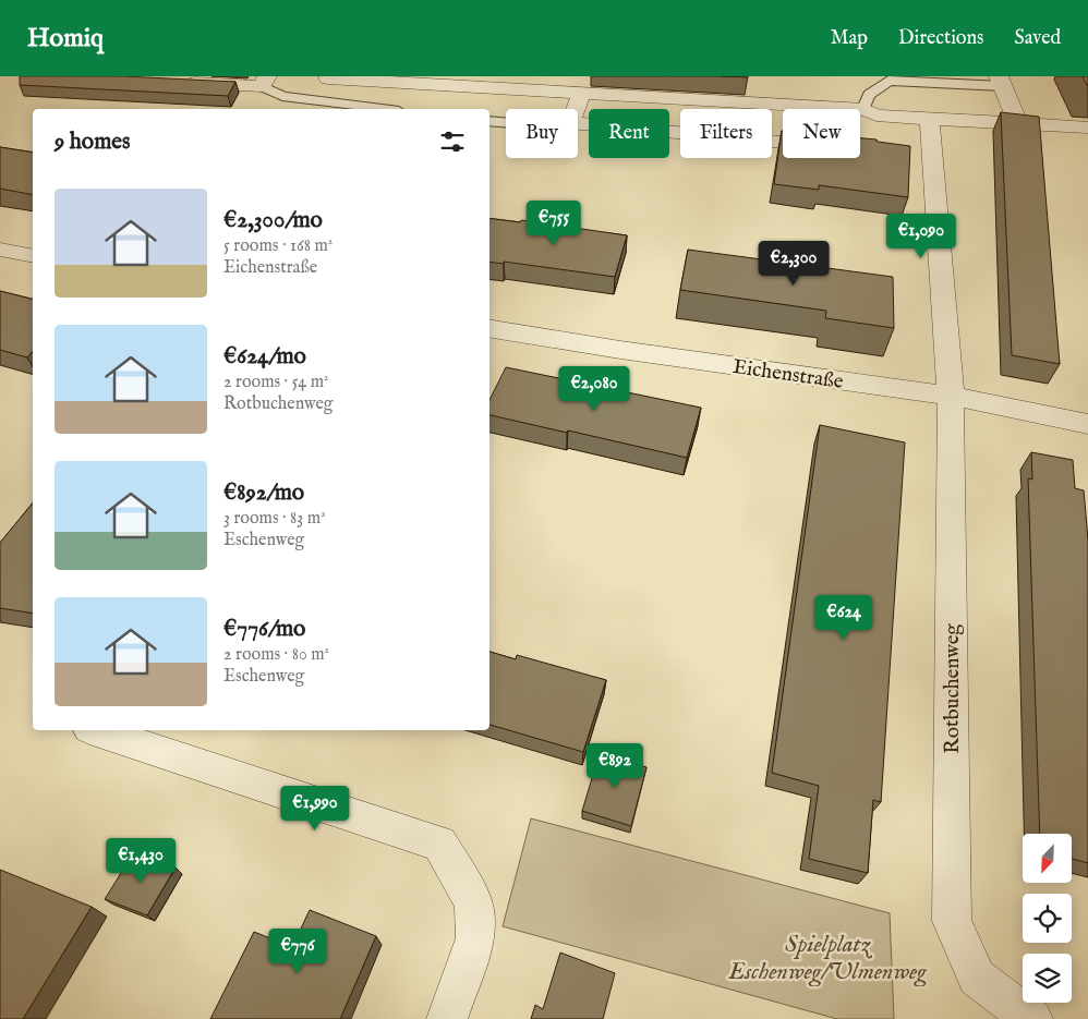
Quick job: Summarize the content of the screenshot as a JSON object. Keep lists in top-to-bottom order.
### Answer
{
  "streets": {
    "street": ["Eichenstraße", "Rotbuchenweg"]
  },
  "crossings": [
    ["Eichenstraße", "Rotbuchenweg"]
  ],
  "parks": ["Spielplatz Eschenweg/Ulmenweg"],
  "north": "bottom left",
  "page": {
    "header": "Homiq",
    "nav": ["Map", "Directions", "Saved"],
    "chip": [
      "Buy",
      "Rent",
      "Filters",
      "New"
    ],
    "heading": "9 homes",
    "list": [
      {
        "name": "€2,300/mo",
        "note": "5 rooms · 168 m² · Eichenstraße"
      },
      {
        "name": "€624/mo",
        "note": "2 rooms · 54 m² · Rotbuchenweg"
      },
      {
        "name": "€892/mo",
        "note": "3 rooms · 83 m² · Eschenweg"
      },
      {
        "name": "€776/mo",
        "note": "2 rooms · 80 m² · Eschenweg"
      }
    ],
    "price": [
      "€755",
      "€1,090",
      "€2,300",
      "€2,080",
      "€624",
      "€892",
      "€1,990",
      "€1,430",
      "€776"
    ]
  }
}
